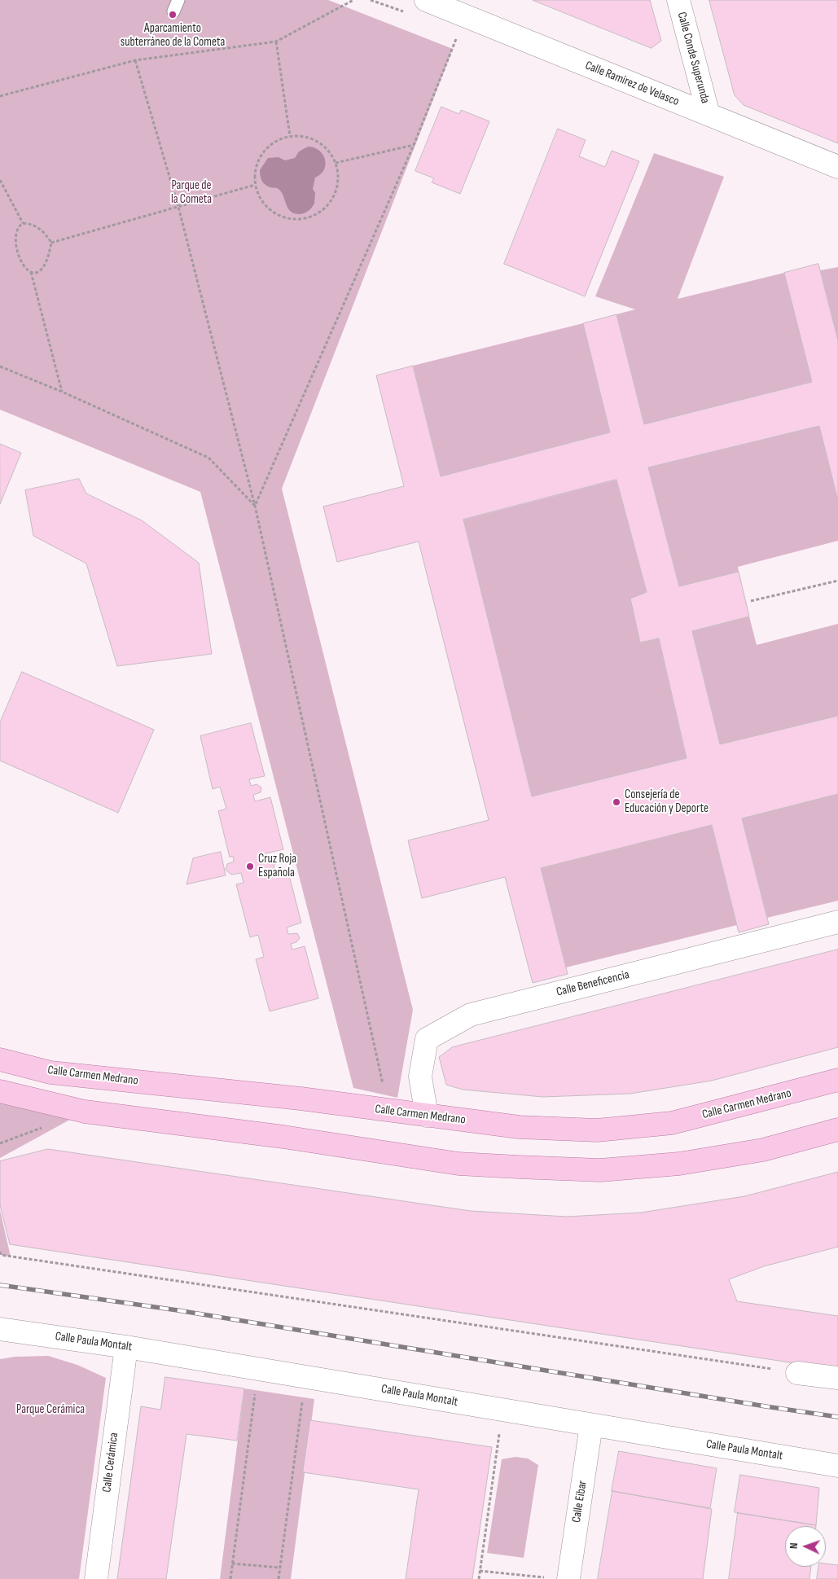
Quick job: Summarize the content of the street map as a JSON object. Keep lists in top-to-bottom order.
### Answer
{
  "streets": {
    "main road": ["Calle Carmen Medrano"],
    "street": [
      "Calle Conde Superunda",
      "Calle Ramírez de Velasco",
      "Calle Beneficencia",
      "Calle Paula Montalt",
      "Calle Cerámica",
      "Calle Eibar"
    ]
  },
  "crossings": [
    ["Calle Conde Superunda", "Calle Ramírez de Velasco"],
    ["Calle Beneficencia", "Calle Carmen Medrano"],
    ["Calle Paula Montalt", "Calle Cerámica"],
    ["Calle Paula Montalt", "Calle Eibar"]
  ],
  "parks": ["Parque de la Cometa", "Parque Cerámica"],
  "places": ["Aparcamiento subterráneo de la Cometa", "Consejería de Educación y Deporte", "Cruz Roja Española"],
  "north": "left"
}
